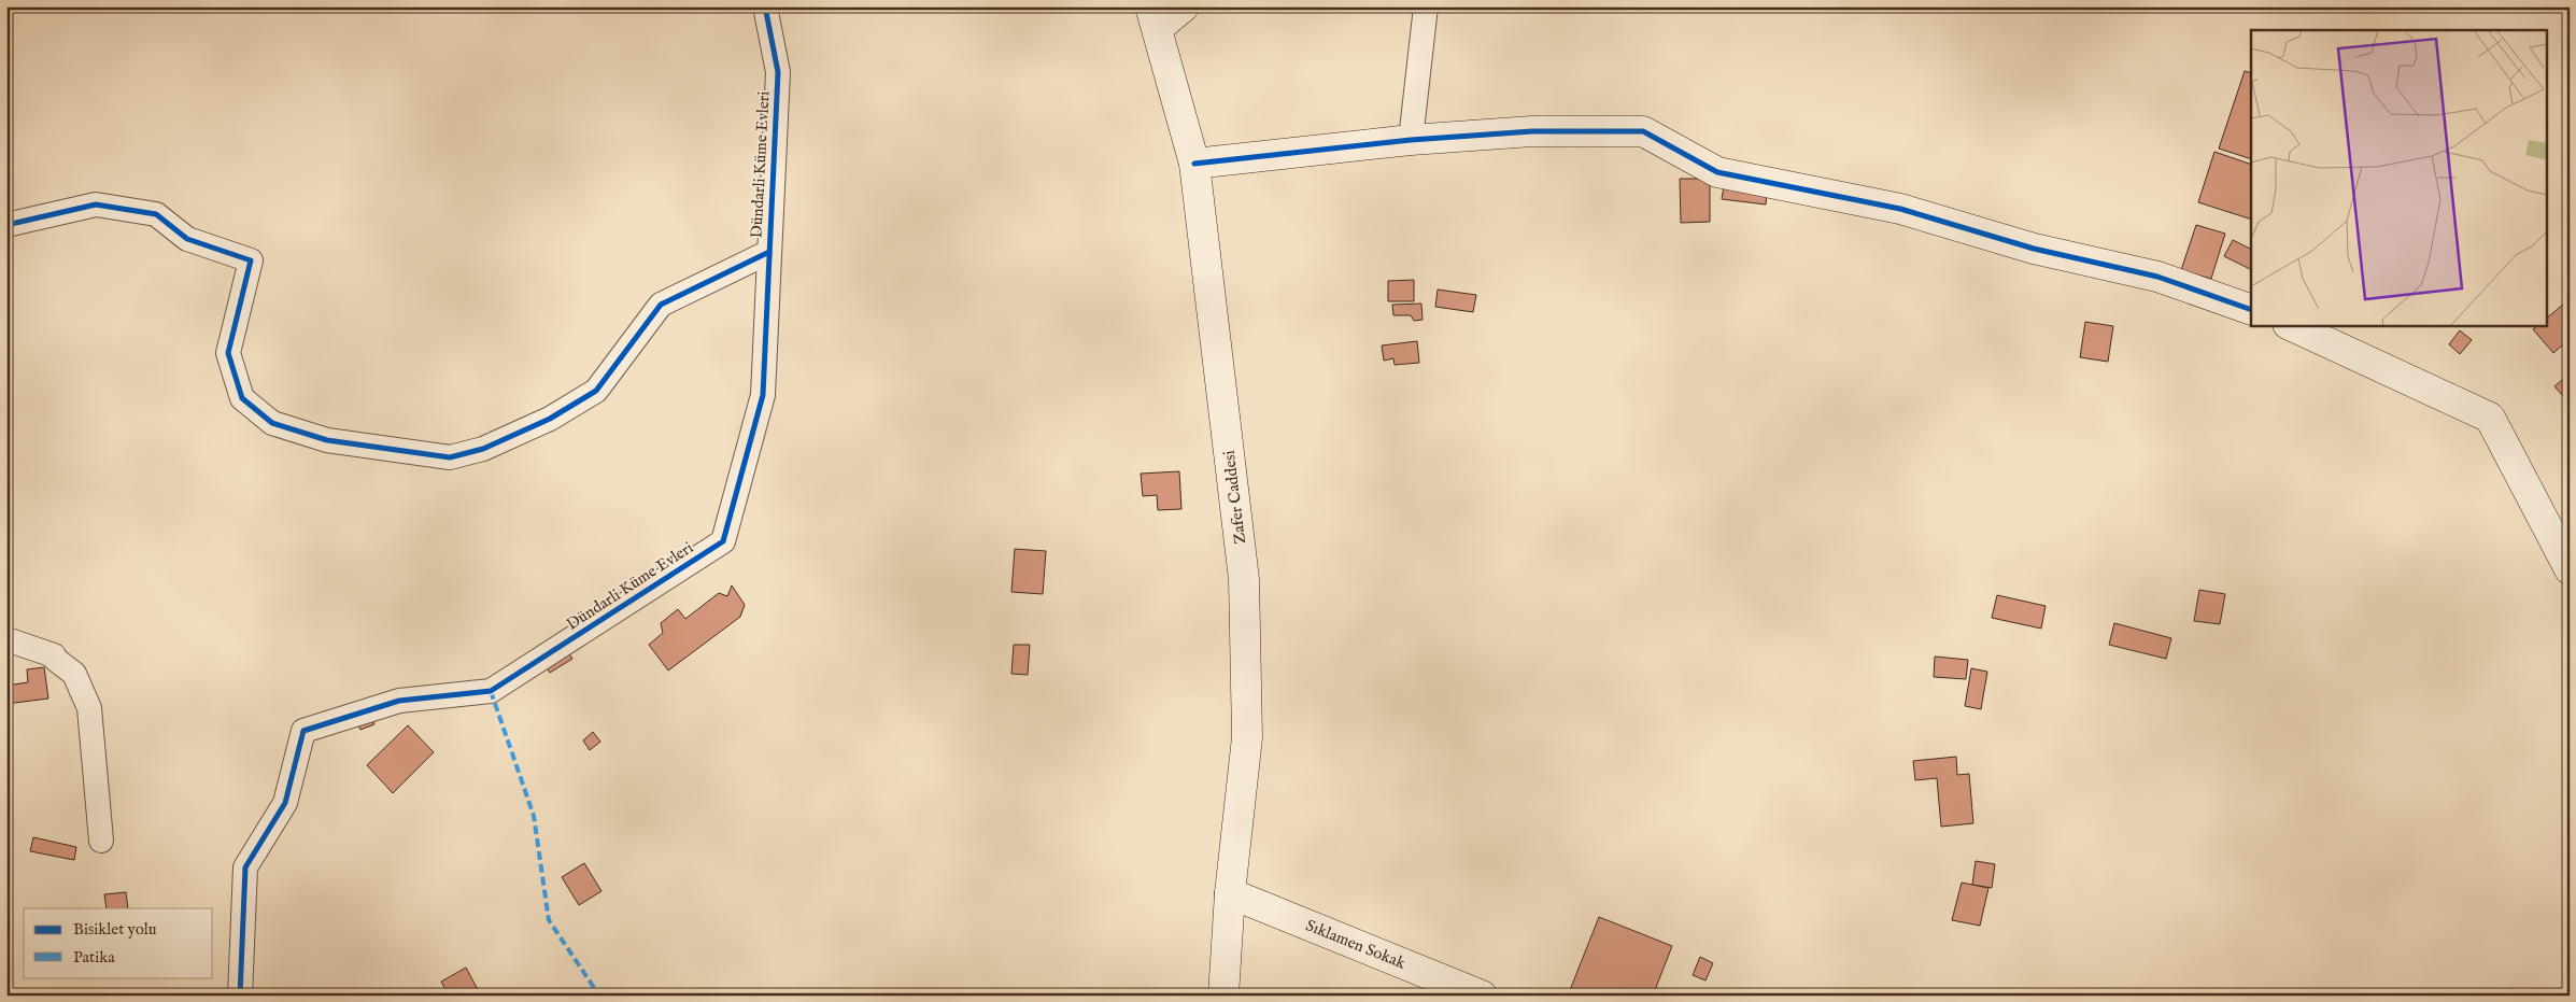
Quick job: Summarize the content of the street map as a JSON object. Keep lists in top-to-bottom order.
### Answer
{
  "streets": {
    "street": ["Dündarli Küme Evleri", "Zafer Caddesi", "Sıklamen Sokak"]
  },
  "crossings": [
    ["Zafer Caddesi", "Sıklamen Sokak"]
  ],
  "legend": ["Bisiklet yolu", "Patika"]
}
